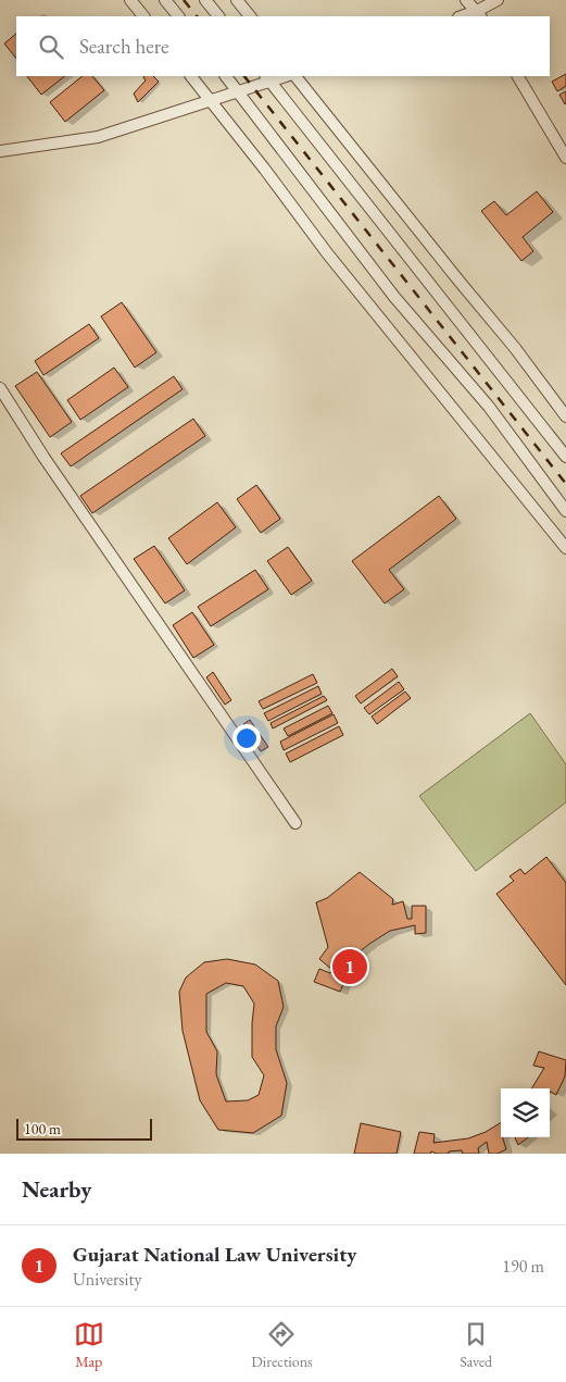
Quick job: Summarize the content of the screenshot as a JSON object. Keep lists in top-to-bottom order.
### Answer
{
  "scale_bar": "100 m",
  "page": {
    "search": "Search here",
    "pins": "1",
    "scale": "100 m",
    "heading": "Nearby",
    "list": [
      {
        "mark": "1",
        "name": "Gujarat National Law University",
        "note": "University",
        "value": "190 m"
      }
    ],
    "nav": ["Map", "Directions", "Saved"]
  }
}
